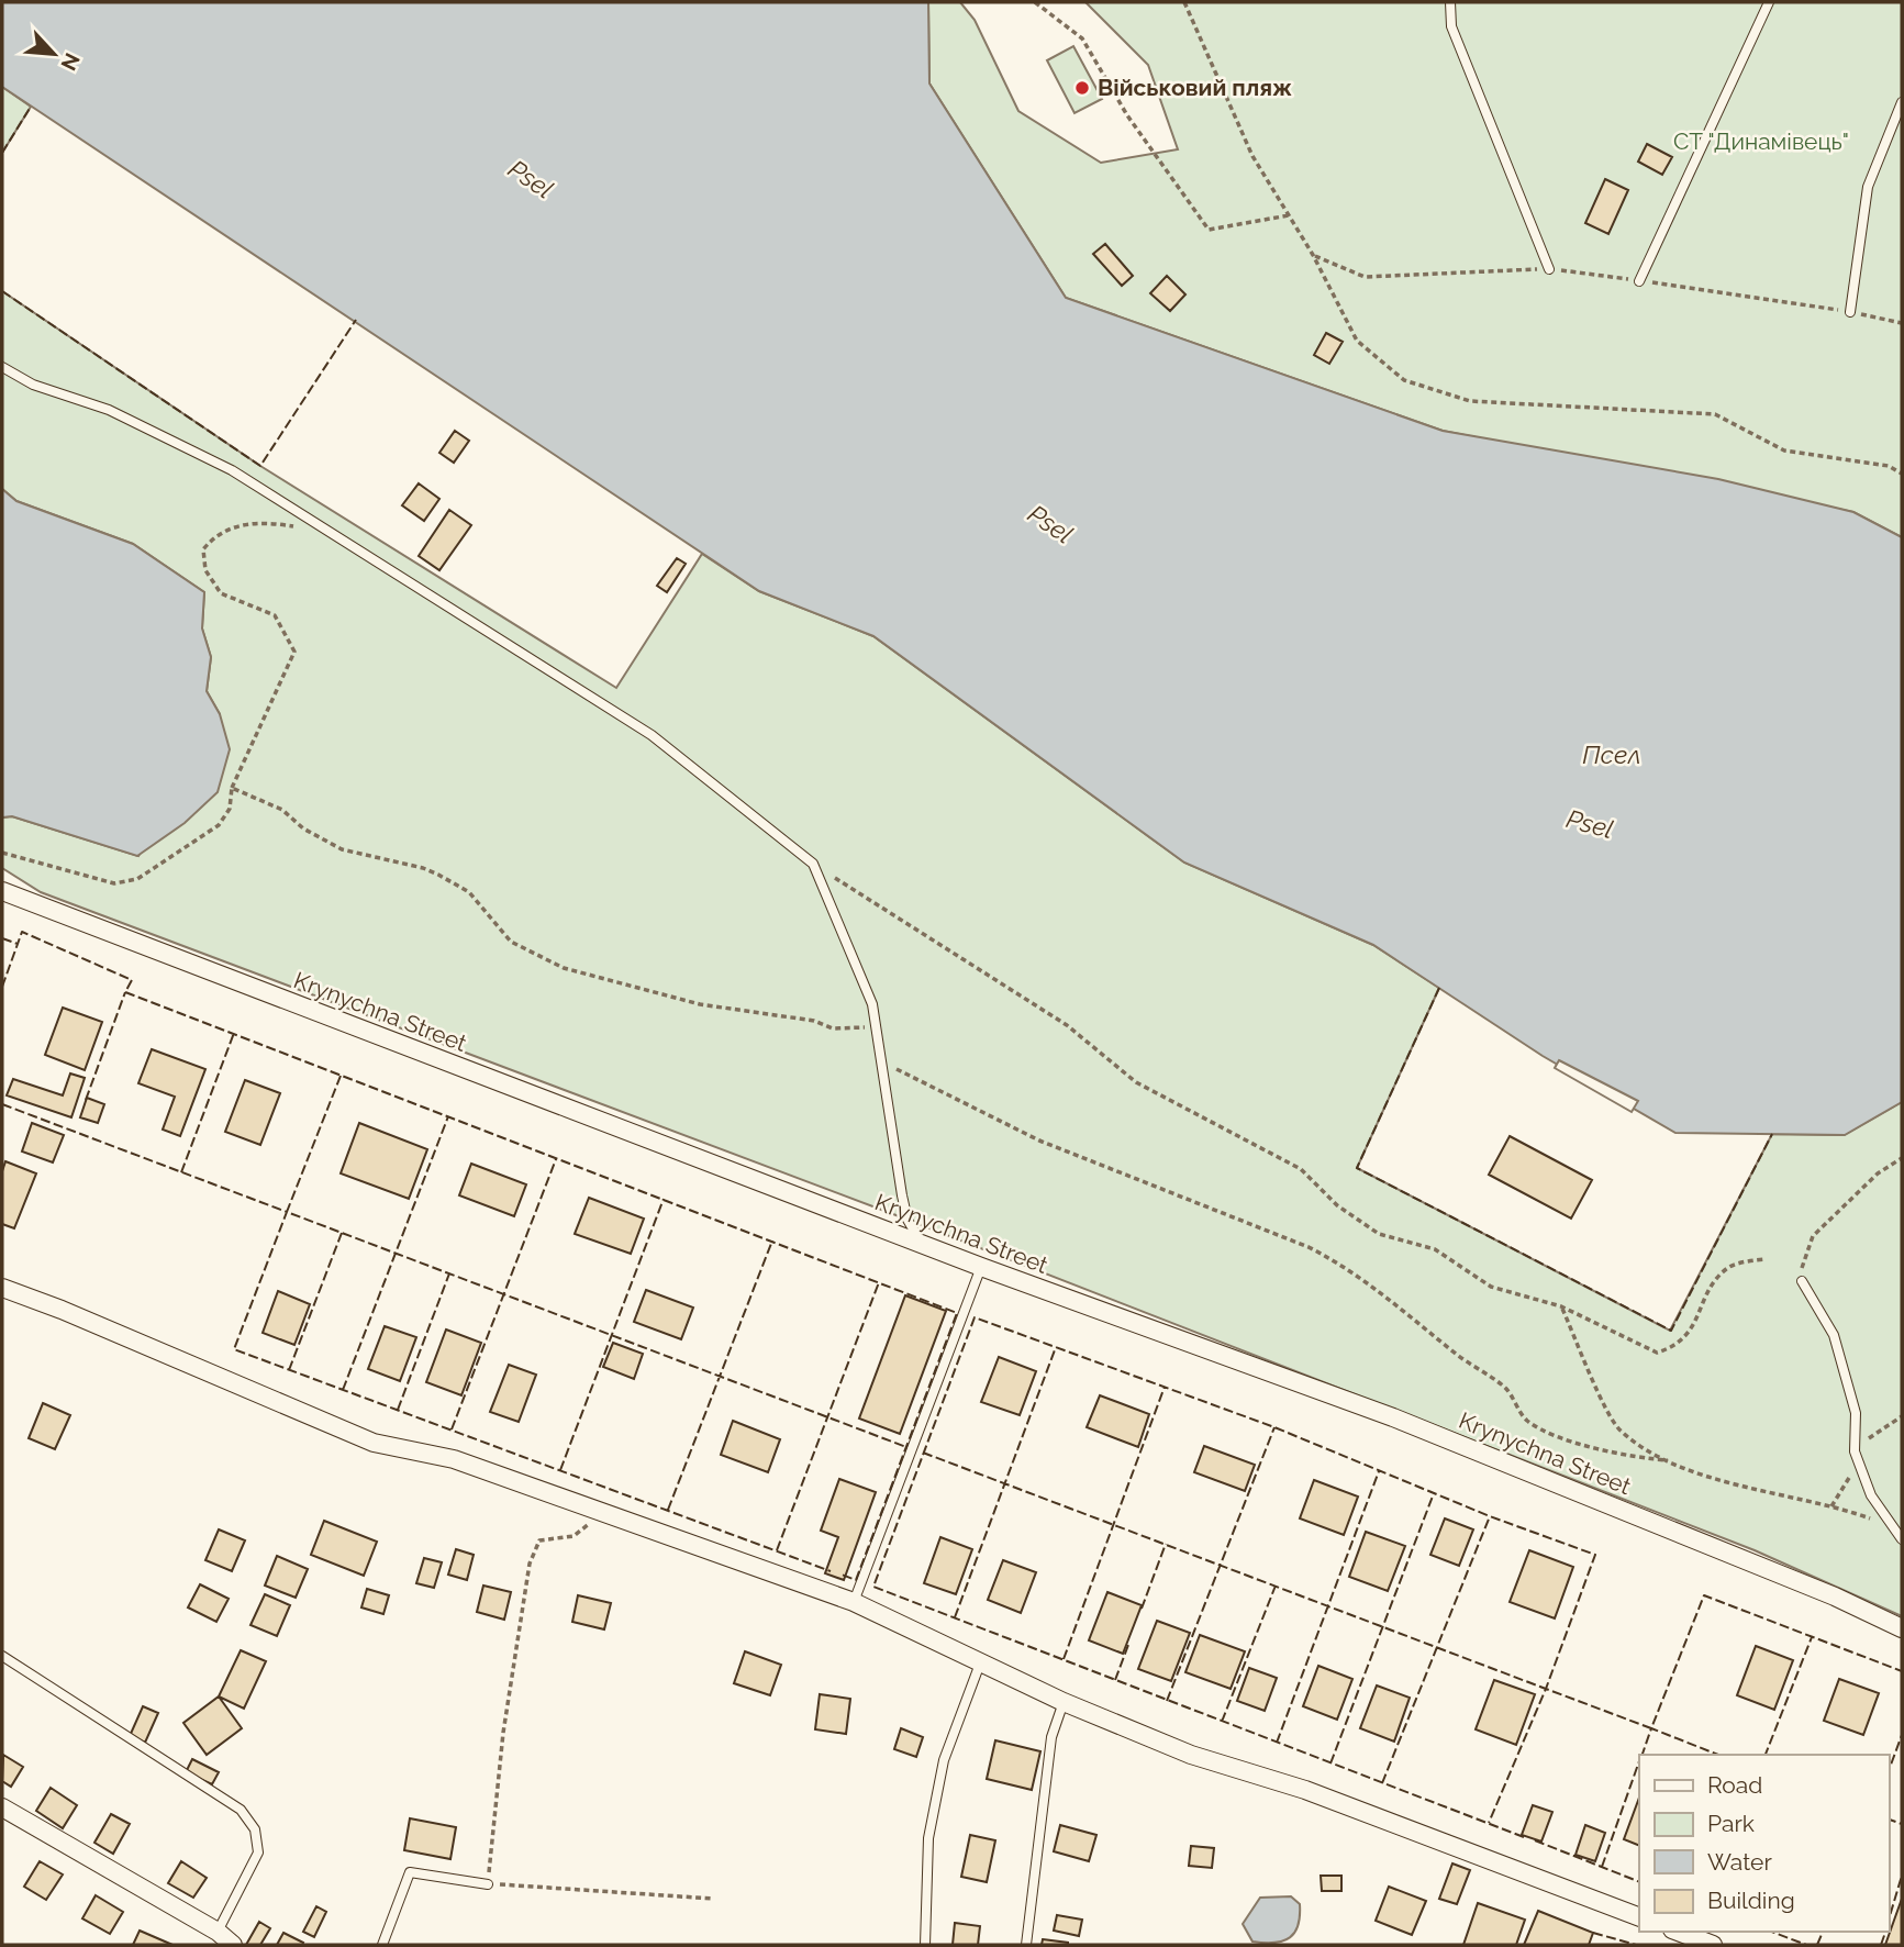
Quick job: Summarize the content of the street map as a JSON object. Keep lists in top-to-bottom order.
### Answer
{
  "streets": {
    "street": ["Krynychna Street"]
  },
  "water": ["Psel", "Псел"],
  "parks": ["СТ \"Динамівець\""],
  "places": ["Військовий пляж"],
  "legend": [
    "Road",
    "Park",
    "Water",
    "Building"
  ],
  "north": "bottom right"
}
